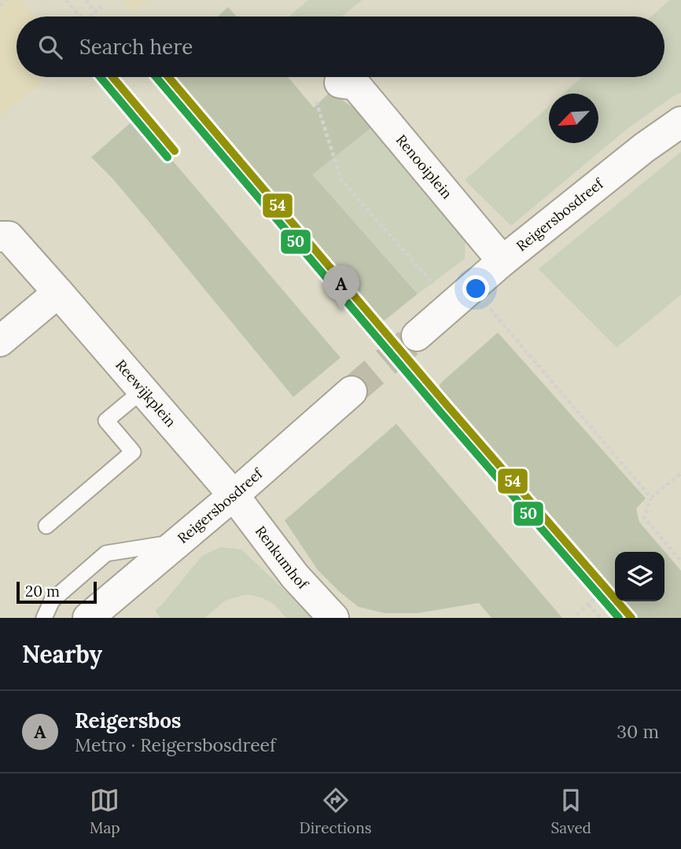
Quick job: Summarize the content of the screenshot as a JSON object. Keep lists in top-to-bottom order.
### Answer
{
  "streets": {
    "street": [
      "Renooiplein",
      "Reigersbosdreef",
      "Reewijkplein",
      "Renkumhof"
    ]
  },
  "crossings": [
    ["Renooiplein", "Reigersbosdreef"],
    ["Reigersbosdreef", "Reewijkplein"],
    ["Reigersbosdreef", "Renkumhof"],
    ["Reewijkplein", "Renkumhof"]
  ],
  "lines": ["transit line 54", "transit line 50"],
  "scale_bar": "20 m",
  "north": "bottom left",
  "page": {
    "search": "Search here",
    "pins": "A",
    "scale": "20 m",
    "heading": "Nearby",
    "list": [
      {
        "mark": "A",
        "name": "Reigersbos",
        "note": "Metro · Reigersbosdreef",
        "value": "30 m"
      }
    ],
    "nav": ["Map", "Directions", "Saved"]
  }
}
